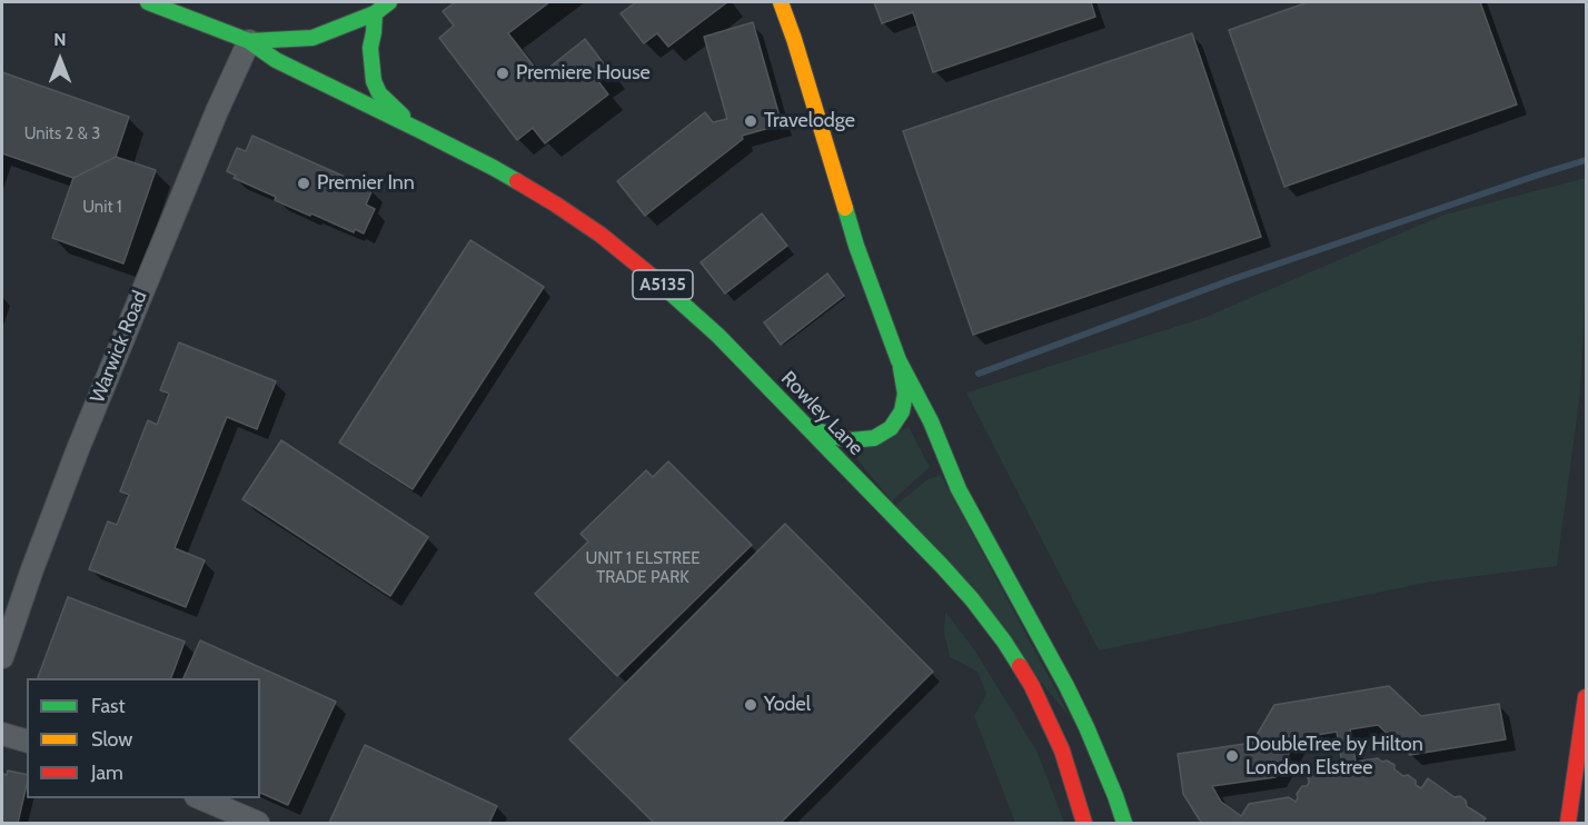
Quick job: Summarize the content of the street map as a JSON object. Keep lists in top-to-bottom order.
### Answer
{
  "streets": {
    "main road": ["A5135", "Rowley Lane"],
    "street": ["Warwick Road"]
  },
  "crossings": [
    ["A5135", "Warwick Road"],
    ["A5135", "Rowley Lane"]
  ],
  "places": [
    "Premiere House",
    "Travelodge",
    "Premier Inn",
    "Yodel",
    "DoubleTree by Hilton London Elstree"
  ],
  "house_numbers": ["Units 2 & 3", "Unit 1", "UNIT 1 ELSTREE TRADE PARK"],
  "legend": ["Fast", "Slow", "Jam"],
  "north": "top"
}
